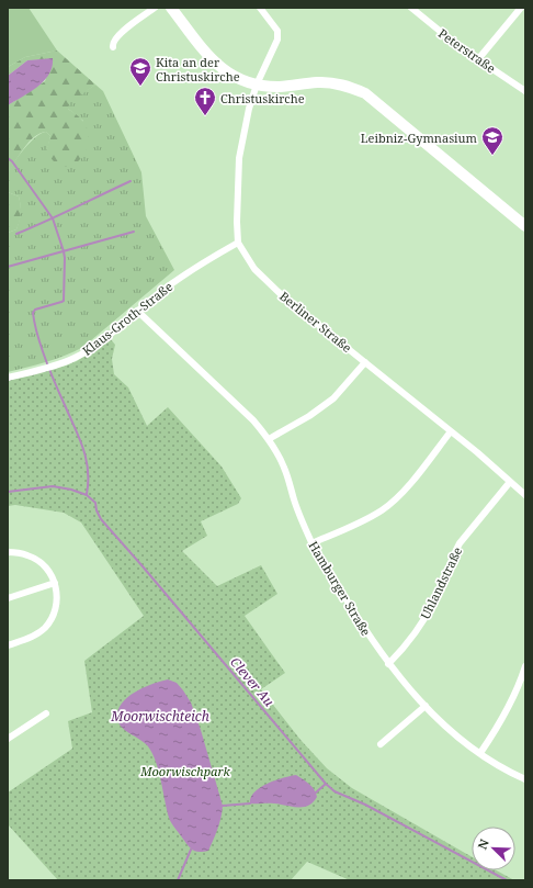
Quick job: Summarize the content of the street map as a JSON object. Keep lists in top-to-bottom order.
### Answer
{
  "streets": {
    "street": [
      "Peterstraße",
      "Klaus-Groth-Straße",
      "Berliner Straße",
      "Uhlandstraße",
      "Hamburger Straße"
    ]
  },
  "crossings": [
    ["Klaus-Groth-Straße", "Berliner Straße"],
    ["Klaus-Groth-Straße", "Hamburger Straße"],
    ["Berliner Straße", "Uhlandstraße"],
    ["Uhlandstraße", "Hamburger Straße"]
  ],
  "water": ["Clever Au", "Moorwischteich"],
  "parks": ["Moorwischpark"],
  "places": {
    "school or university": ["Kita an der Christuskirche", "Leibniz-Gymnasium"],
    "church": ["Christuskirche"]
  },
  "north": "top left"
}
